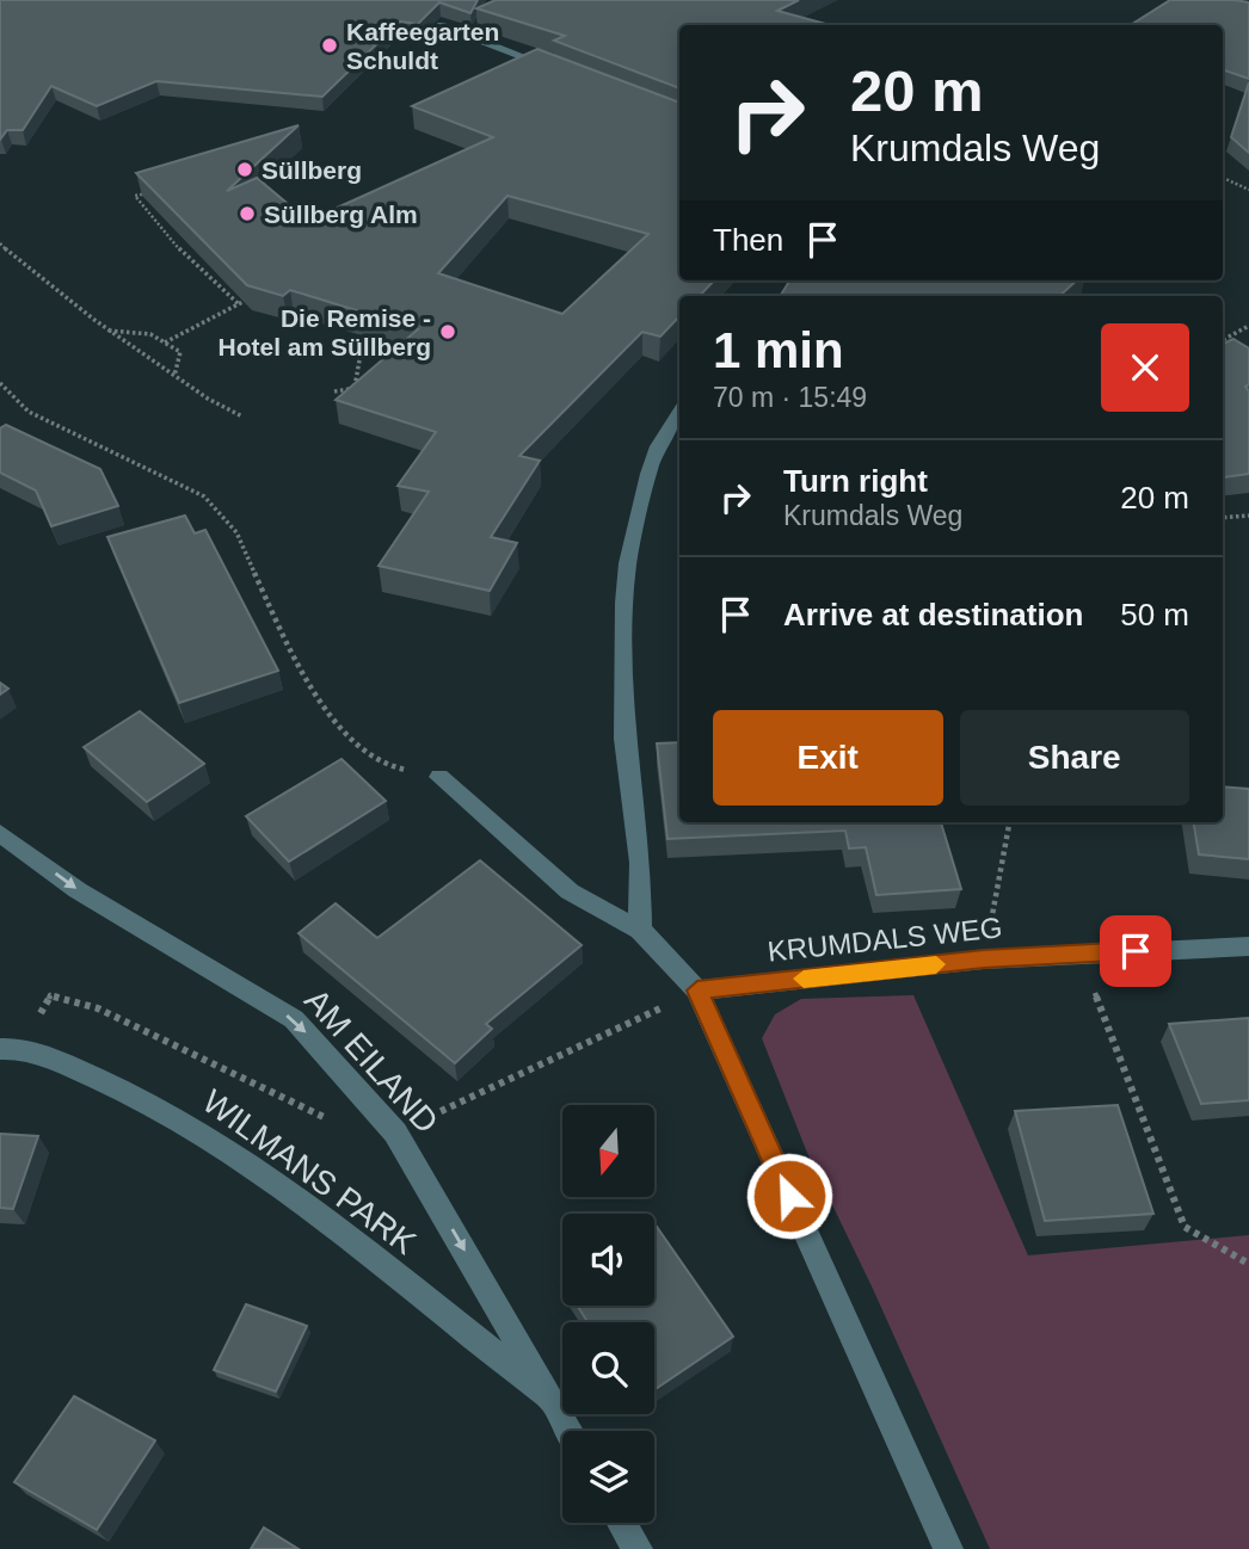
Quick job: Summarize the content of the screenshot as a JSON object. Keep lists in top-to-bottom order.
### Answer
{
  "streets": {
    "street": ["KRUMDALS WEG", "AM EILAND", "WILMANS PARK"]
  },
  "crossings": [
    ["AM EILAND", "WILMANS PARK"]
  ],
  "one_way": ["AM EILAND"],
  "places": [
    "Kaffeegarten Schuldt",
    "Süllberg",
    "Süllberg Alm",
    "Die Remise - Hotel am Süllberg"
  ],
  "north": "bottom",
  "page": {
    "turn": ["20 m", "Krumdals Weg"],
    "then": "Then",
    "heading": ["1 min", "70 m · 15:49"],
    "list": [
      {
        "name": "Turn right",
        "note": "Krumdals Weg",
        "value": "20 m"
      },
      {
        "name": "Arrive at destination",
        "value": "50 m"
      }
    ],
    "buttons": ["Exit", "Share"]
  }
}
